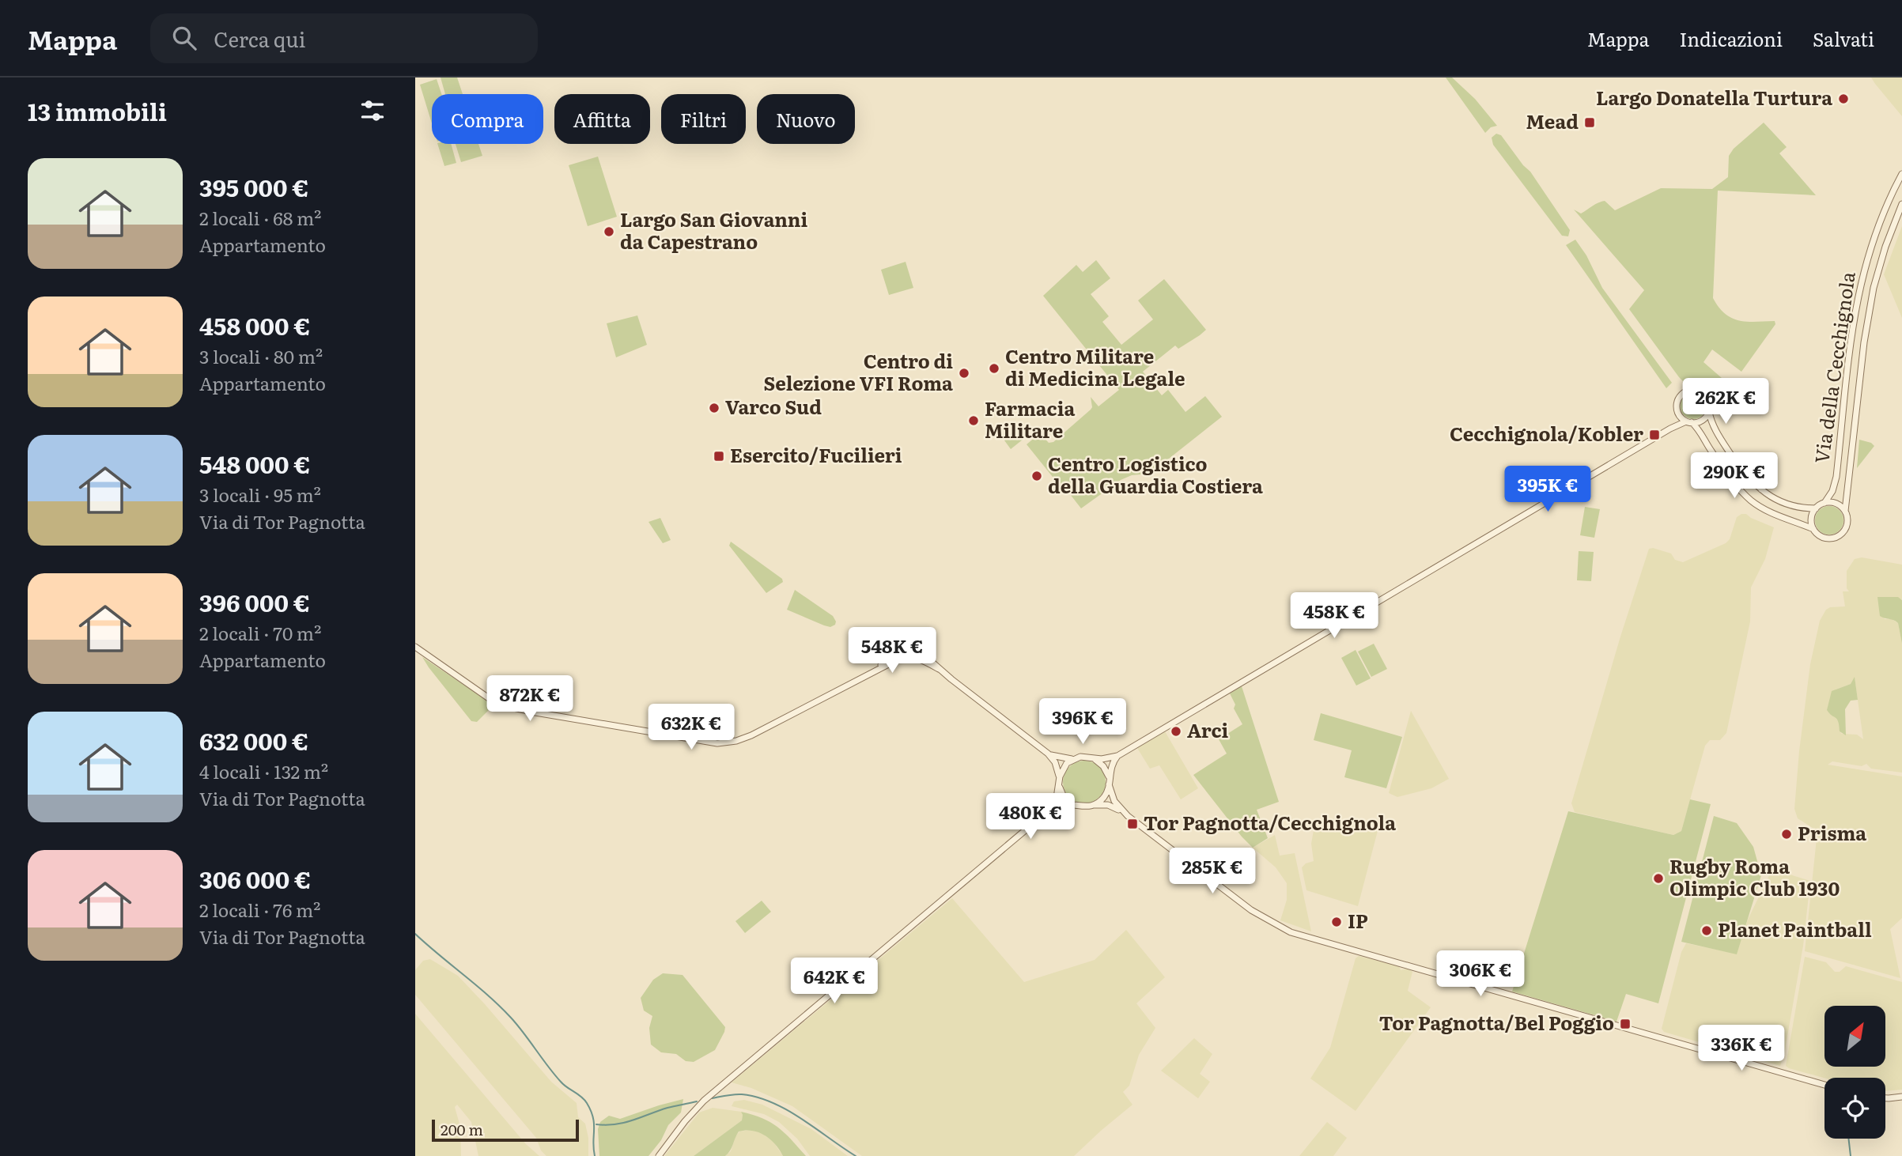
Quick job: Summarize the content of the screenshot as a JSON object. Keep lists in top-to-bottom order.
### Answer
{
  "streets": {
    "street": ["Via della Cecchignola"]
  },
  "places": {
    "other": [
      "Largo Donatella Turtura",
      "Largo San Giovanni da Capestrano",
      "Centro Militare di Medicina Legale",
      "Centro di Selezione VFI Roma",
      "Varco Sud",
      "Farmacia Militare",
      "Centro Logistico della Guardia Costiera",
      "Arci",
      "Prisma",
      "Rugby Roma Olimpic Club 1930",
      "IP",
      "Planet Paintball"
    ],
    "transit": [
      "Mead",
      "Cecchignola/Kobler",
      "Esercito/Fucilieri",
      "Tor Pagnotta/Cecchignola",
      "Tor Pagnotta/Bel Poggio"
    ]
  },
  "scale_bar": "200 m",
  "north": "top right",
  "page": {
    "header": "Mappa",
    "search": "Cerca qui",
    "nav": ["Mappa", "Indicazioni", "Salvati"],
    "heading": "13 immobili",
    "chip": [
      "Compra",
      "Affitta",
      "Filtri",
      "Nuovo"
    ],
    "list": [
      {
        "name": "395 000 €",
        "note": "2 locali · 68 m² · Appartamento"
      },
      {
        "name": "458 000 €",
        "note": "3 locali · 80 m² · Appartamento"
      },
      {
        "name": "548 000 €",
        "note": "3 locali · 95 m² · Via di Tor Pagnotta"
      },
      {
        "name": "396 000 €",
        "note": "2 locali · 70 m² · Appartamento"
      },
      {
        "name": "632 000 €",
        "note": "4 locali · 132 m² · Via di Tor Pagnotta"
      },
      {
        "name": "306 000 €",
        "note": "2 locali · 76 m² · Via di Tor Pagnotta"
      }
    ],
    "price": [
      "262K €",
      "290K €",
      "395K €",
      "458K €",
      "548K €",
      "872K €",
      "396K €",
      "632K €",
      "480K €",
      "285K €",
      "306K €",
      "642K €",
      "336K €"
    ],
    "scale": "200 m"
  }
}
